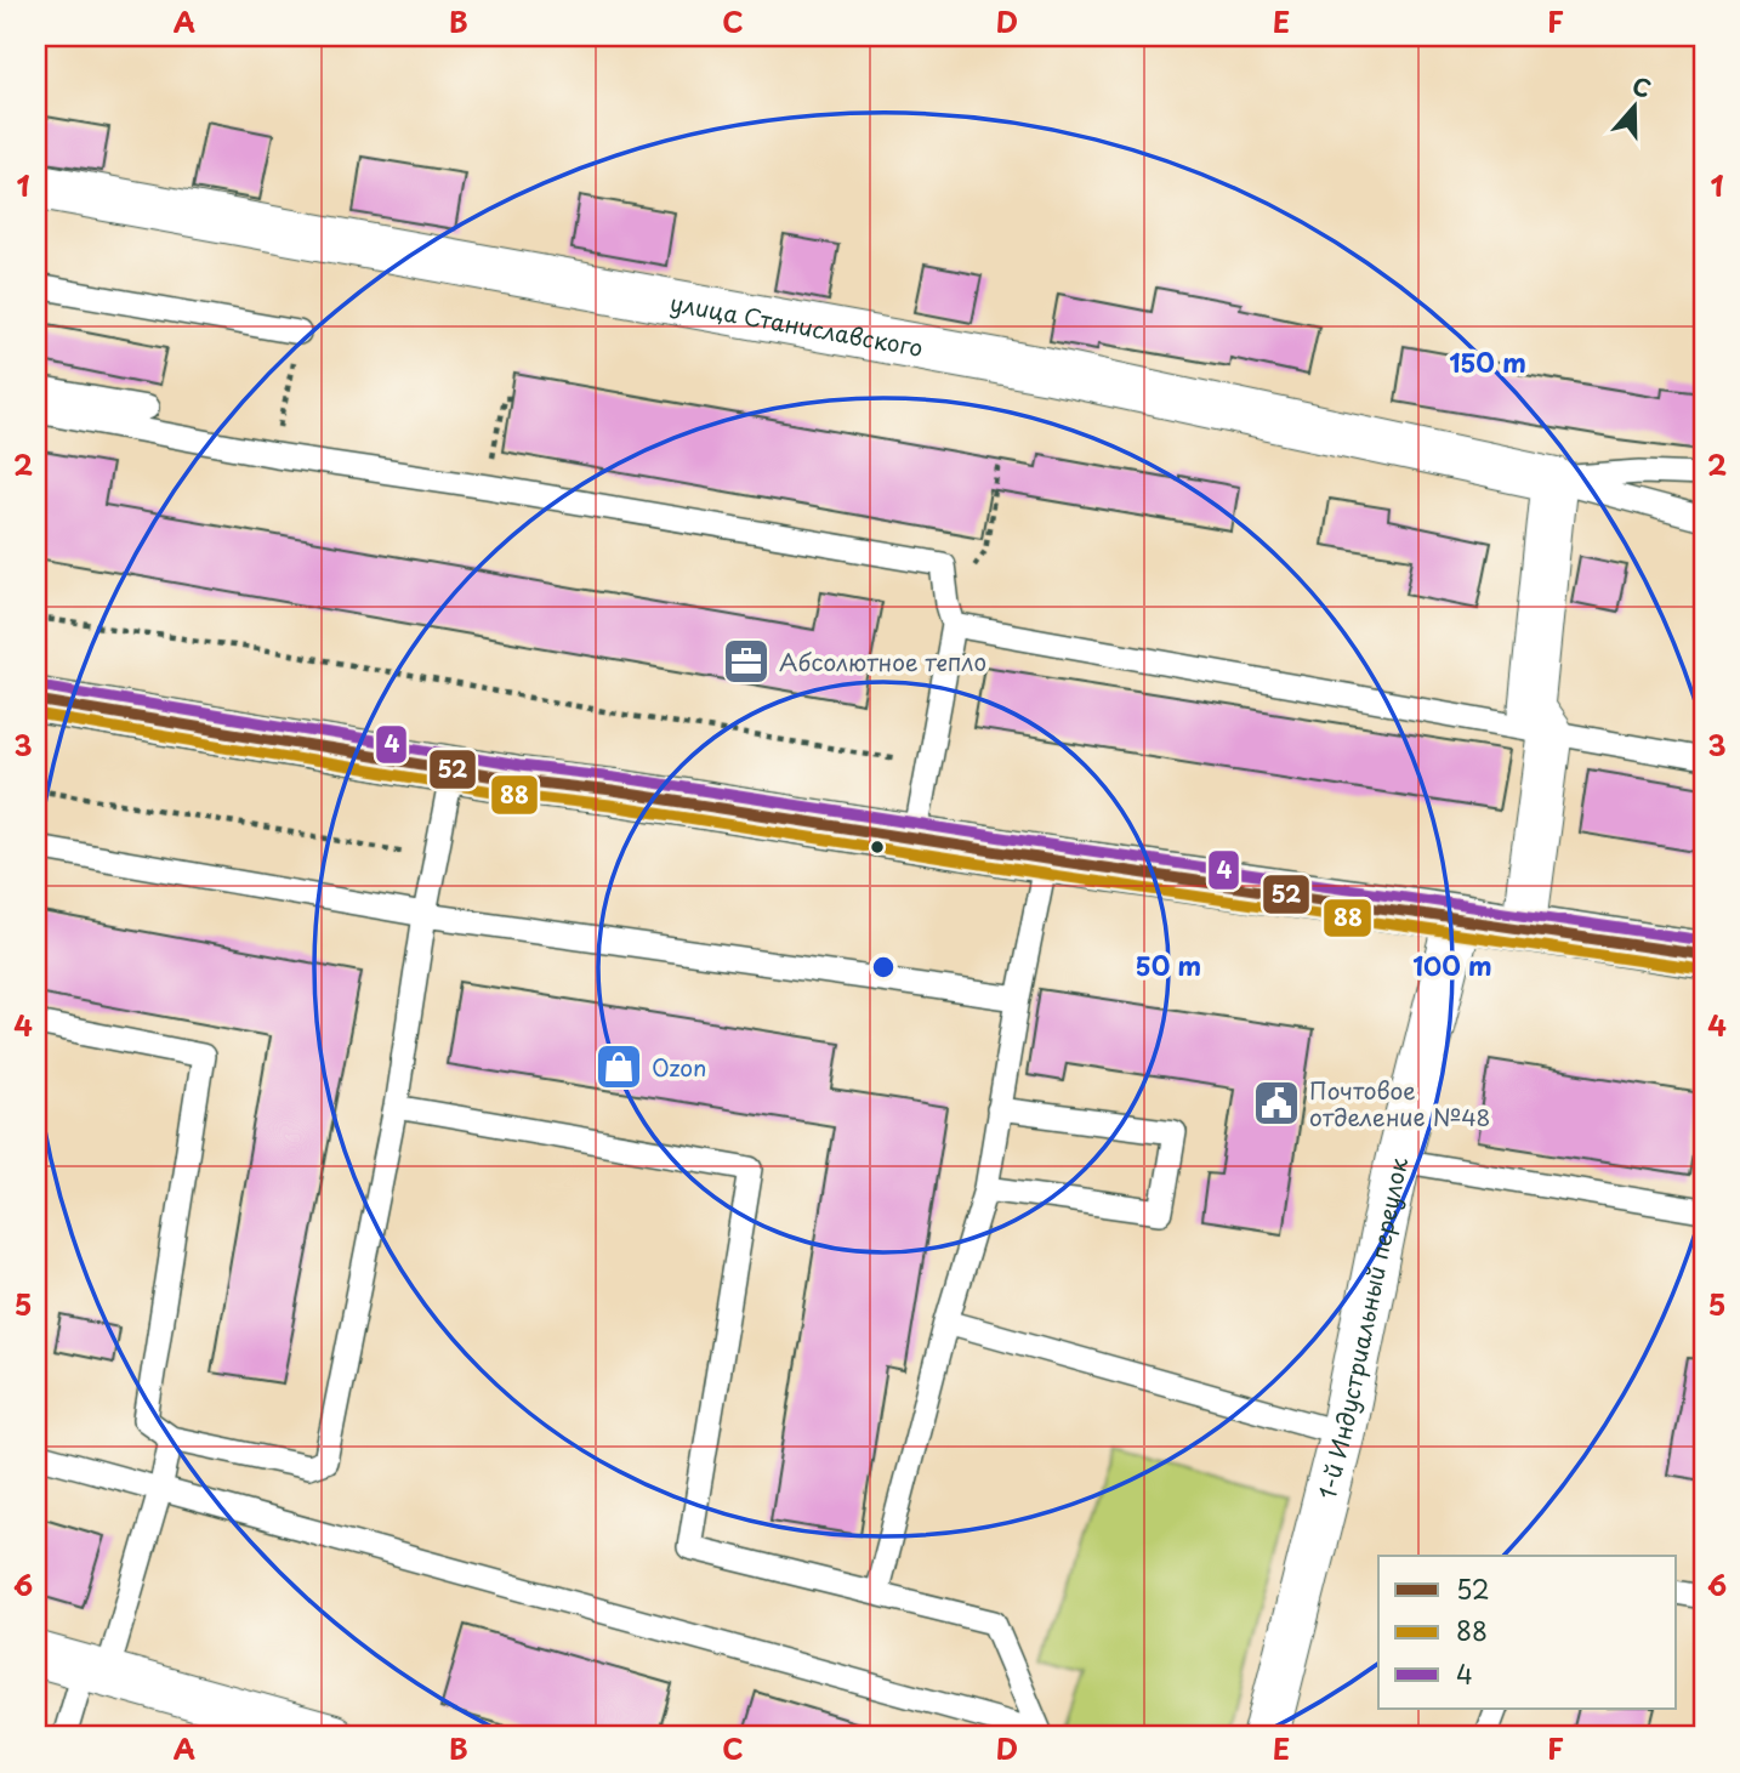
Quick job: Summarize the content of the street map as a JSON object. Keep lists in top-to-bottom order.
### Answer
{
  "streets": {
    "street": ["улица Станиславского", "1-й Индустриальный переулок"]
  },
  "places": {
    "office": ["Абсолютное тепло"],
    "shop": ["Ozon"],
    "public building": ["Почтовое отделение №48"]
  },
  "lines": ["transit line 4", "transit line 52", "transit line 88"],
  "legend": ["52", "88", "4"],
  "north": "top",
  "grid": {
    "columns": [
      "A",
      "B",
      "C",
      "D",
      "E",
      "F"
    ],
    "rows": [
      "1",
      "2",
      "3",
      "4",
      "5",
      "6"
    ]
  },
  "rings": ["150 m", "50 m", "100 m"]
}
